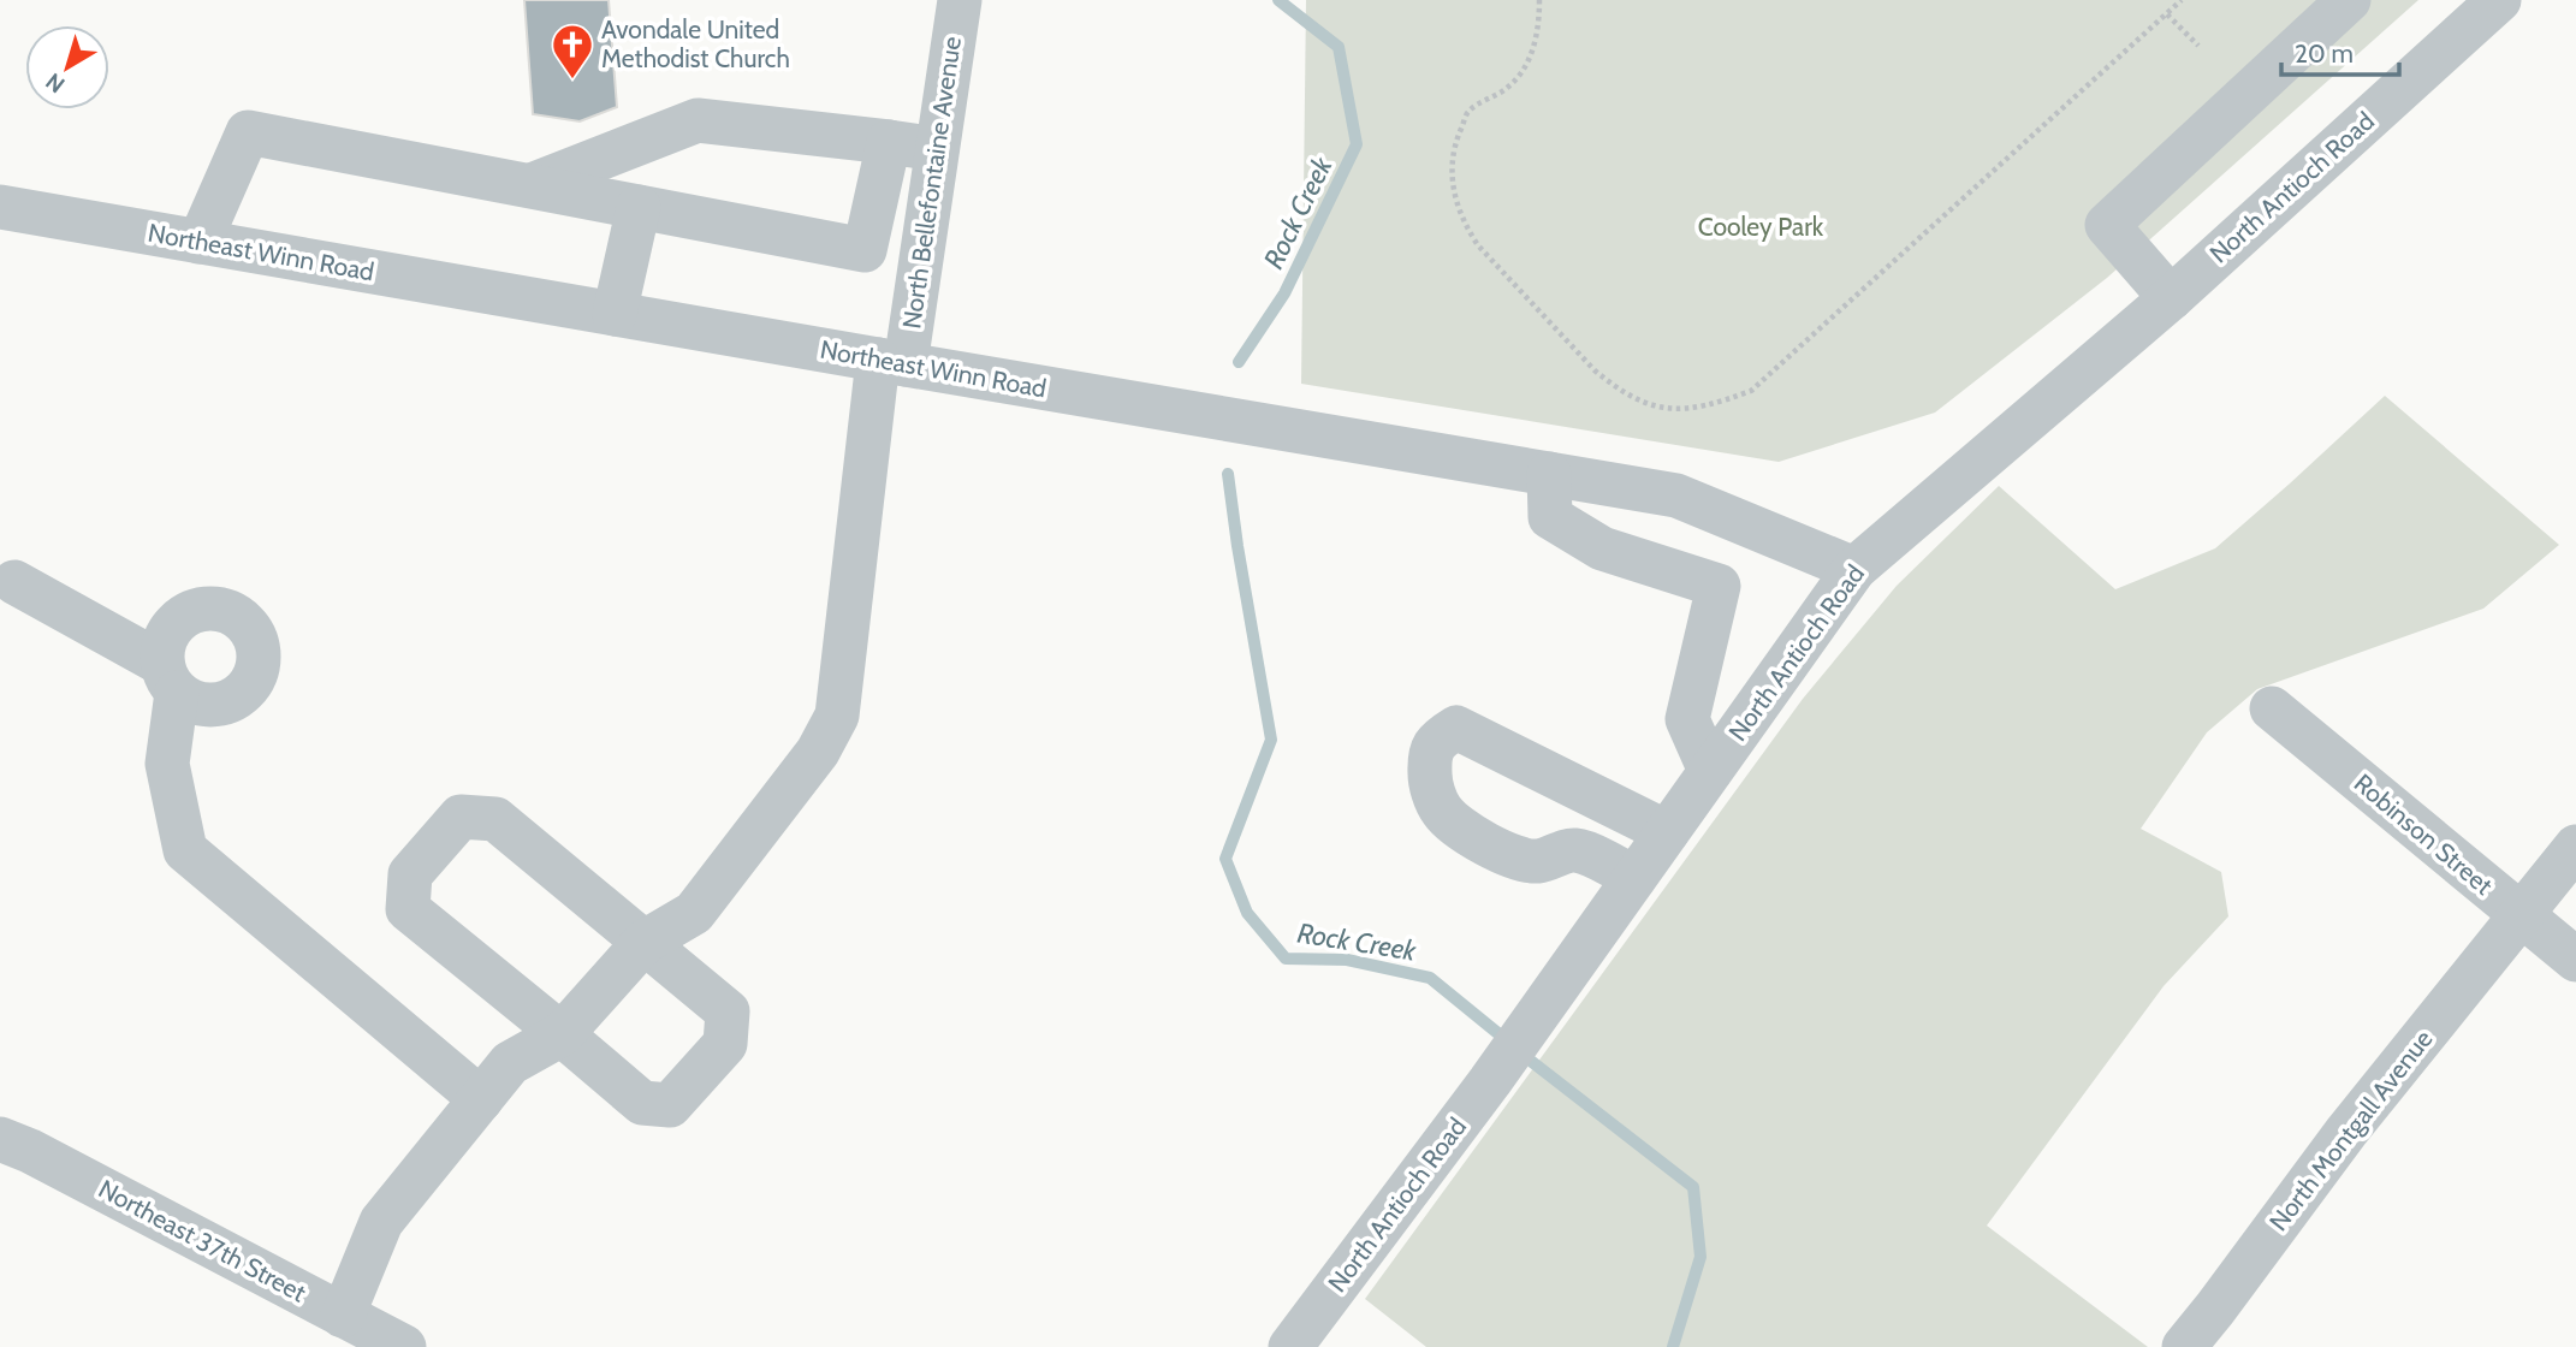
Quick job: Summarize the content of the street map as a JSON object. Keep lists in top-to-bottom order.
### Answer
{
  "streets": {
    "street": [
      "North Bellefontaine Avenue",
      "North Antioch Road",
      "Northeast Winn Road",
      "Robinson Street",
      "North Montgall Avenue",
      "Northeast 37th Street"
    ]
  },
  "crossings": [
    ["North Bellefontaine Avenue", "Northeast Winn Road"],
    ["North Bellefontaine Avenue", "Northeast 37th Street"],
    ["North Antioch Road", "Northeast Winn Road"],
    ["Robinson Street", "North Montgall Avenue"]
  ],
  "water": ["Rock Creek"],
  "parks": ["Cooley Park"],
  "places": {
    "church": ["Avondale United Methodist Church"]
  },
  "scale_bar": "20 m",
  "north": "bottom left"
}
